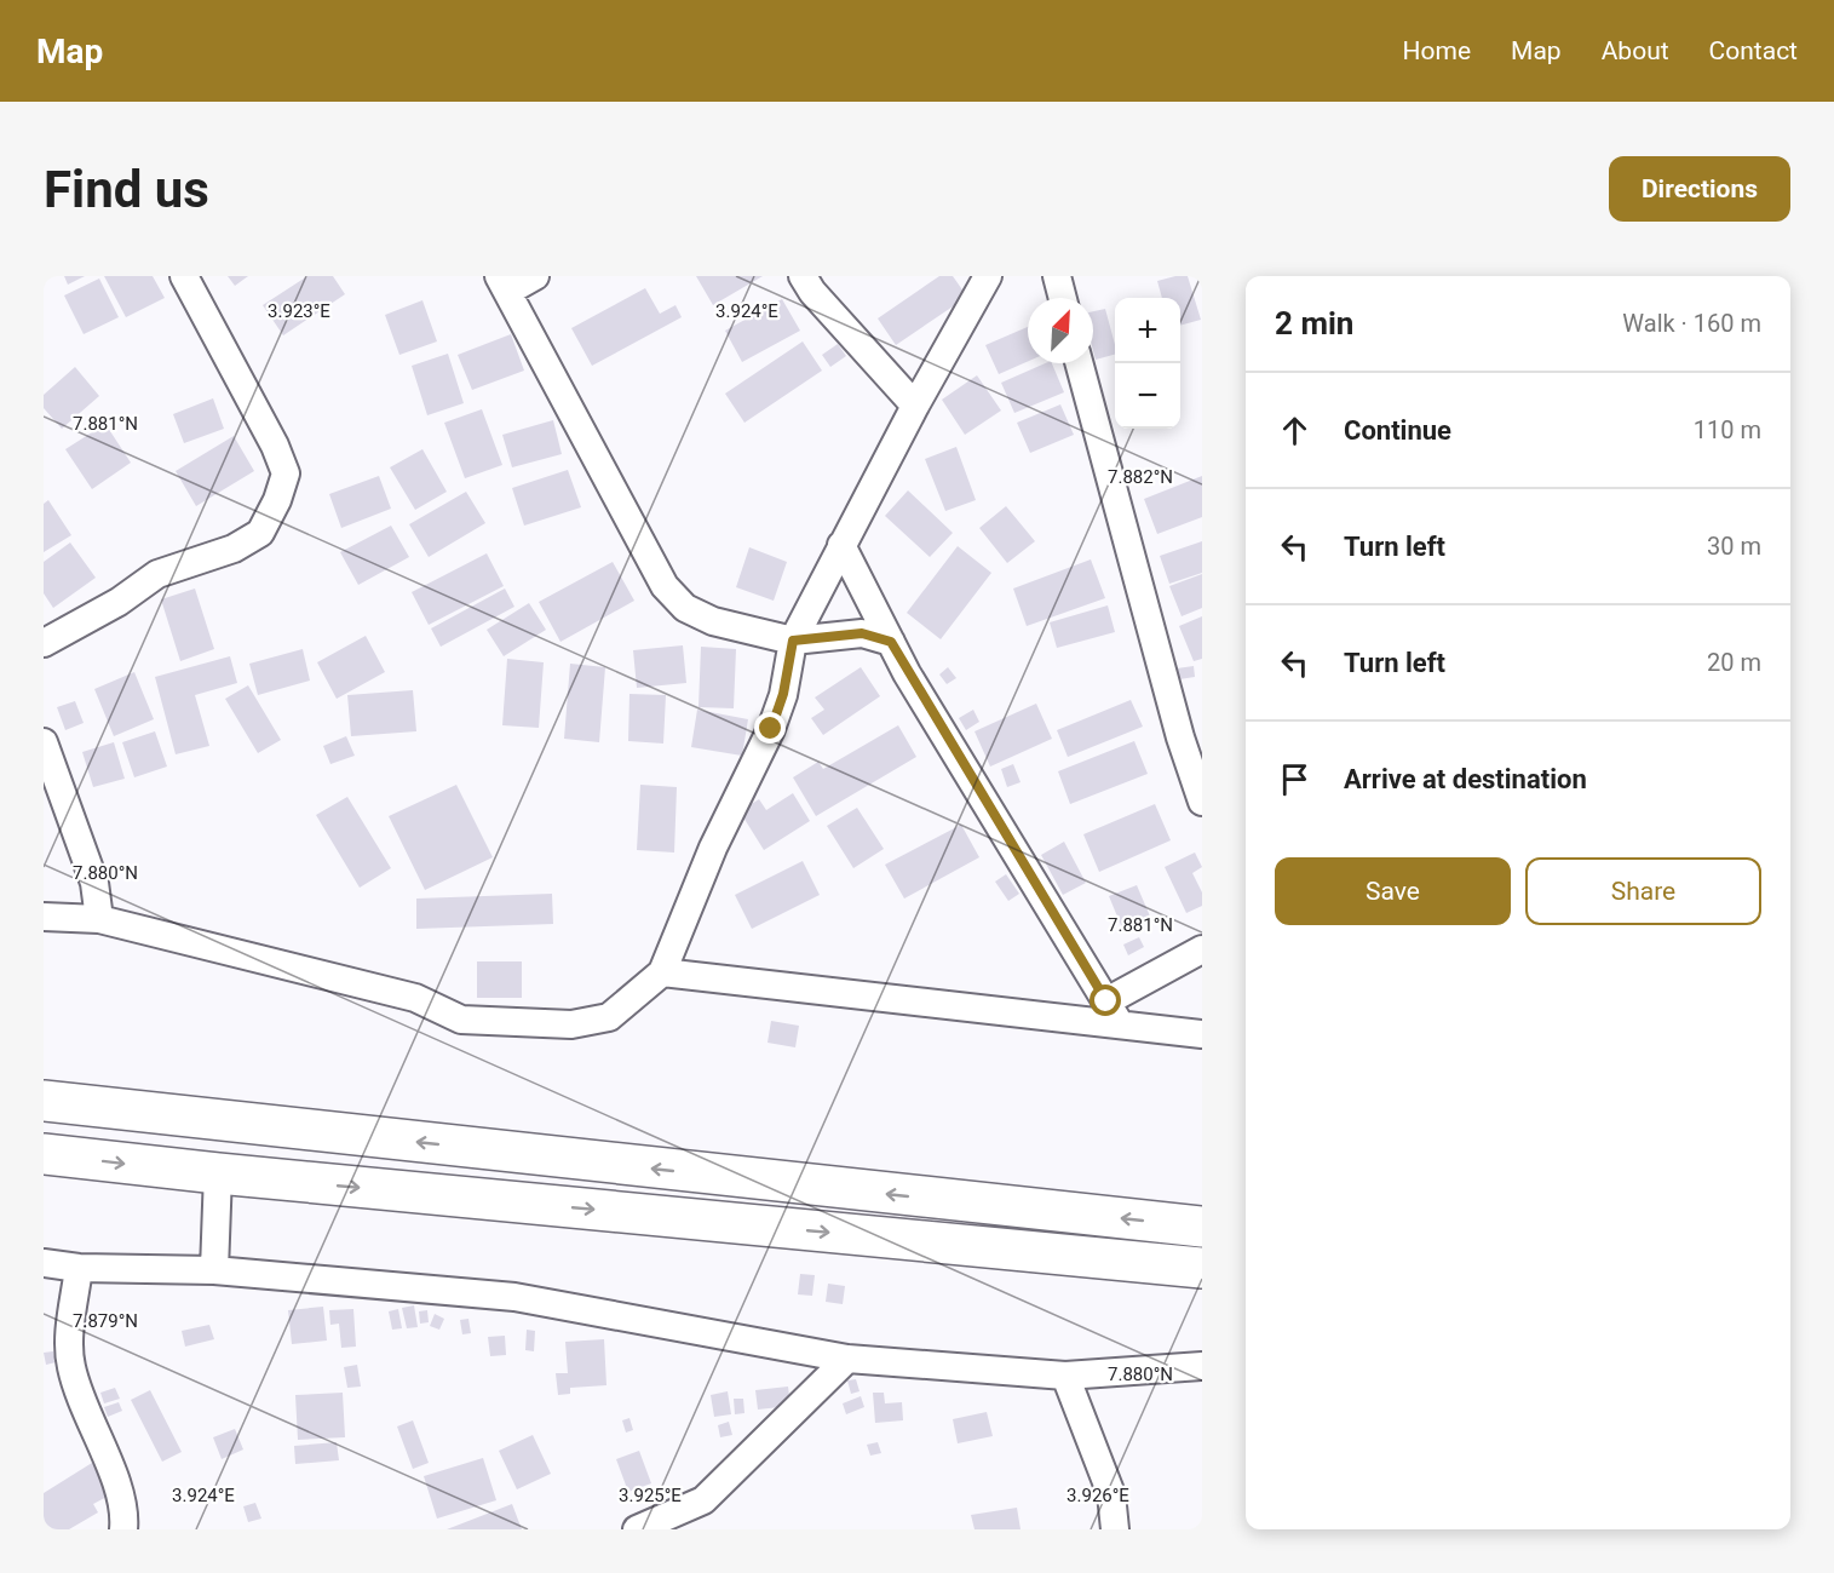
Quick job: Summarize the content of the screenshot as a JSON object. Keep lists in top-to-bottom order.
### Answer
{
  "north": "top right",
  "page": {
    "header": "Map",
    "nav": [
      "Home",
      "Map",
      "About",
      "Contact"
    ],
    "buttons": [
      "Directions",
      ["Save", "Share"]
    ],
    "title": "Find us",
    "heading": ["2 min", "Walk · 160 m"],
    "map_buttons": ["+", "−"],
    "list": [
      ["Continue", "110 m"],
      ["Turn left", "30 m"],
      ["Turn left", "20 m"],
      "Arrive at destination"
    ]
  },
  "coordinates": [
    "3.924°E",
    "3.923°E",
    "7.881°N",
    "7.882°N",
    "7.880°N",
    "7.879°N",
    "3.925°E",
    "3.926°E"
  ]
}
